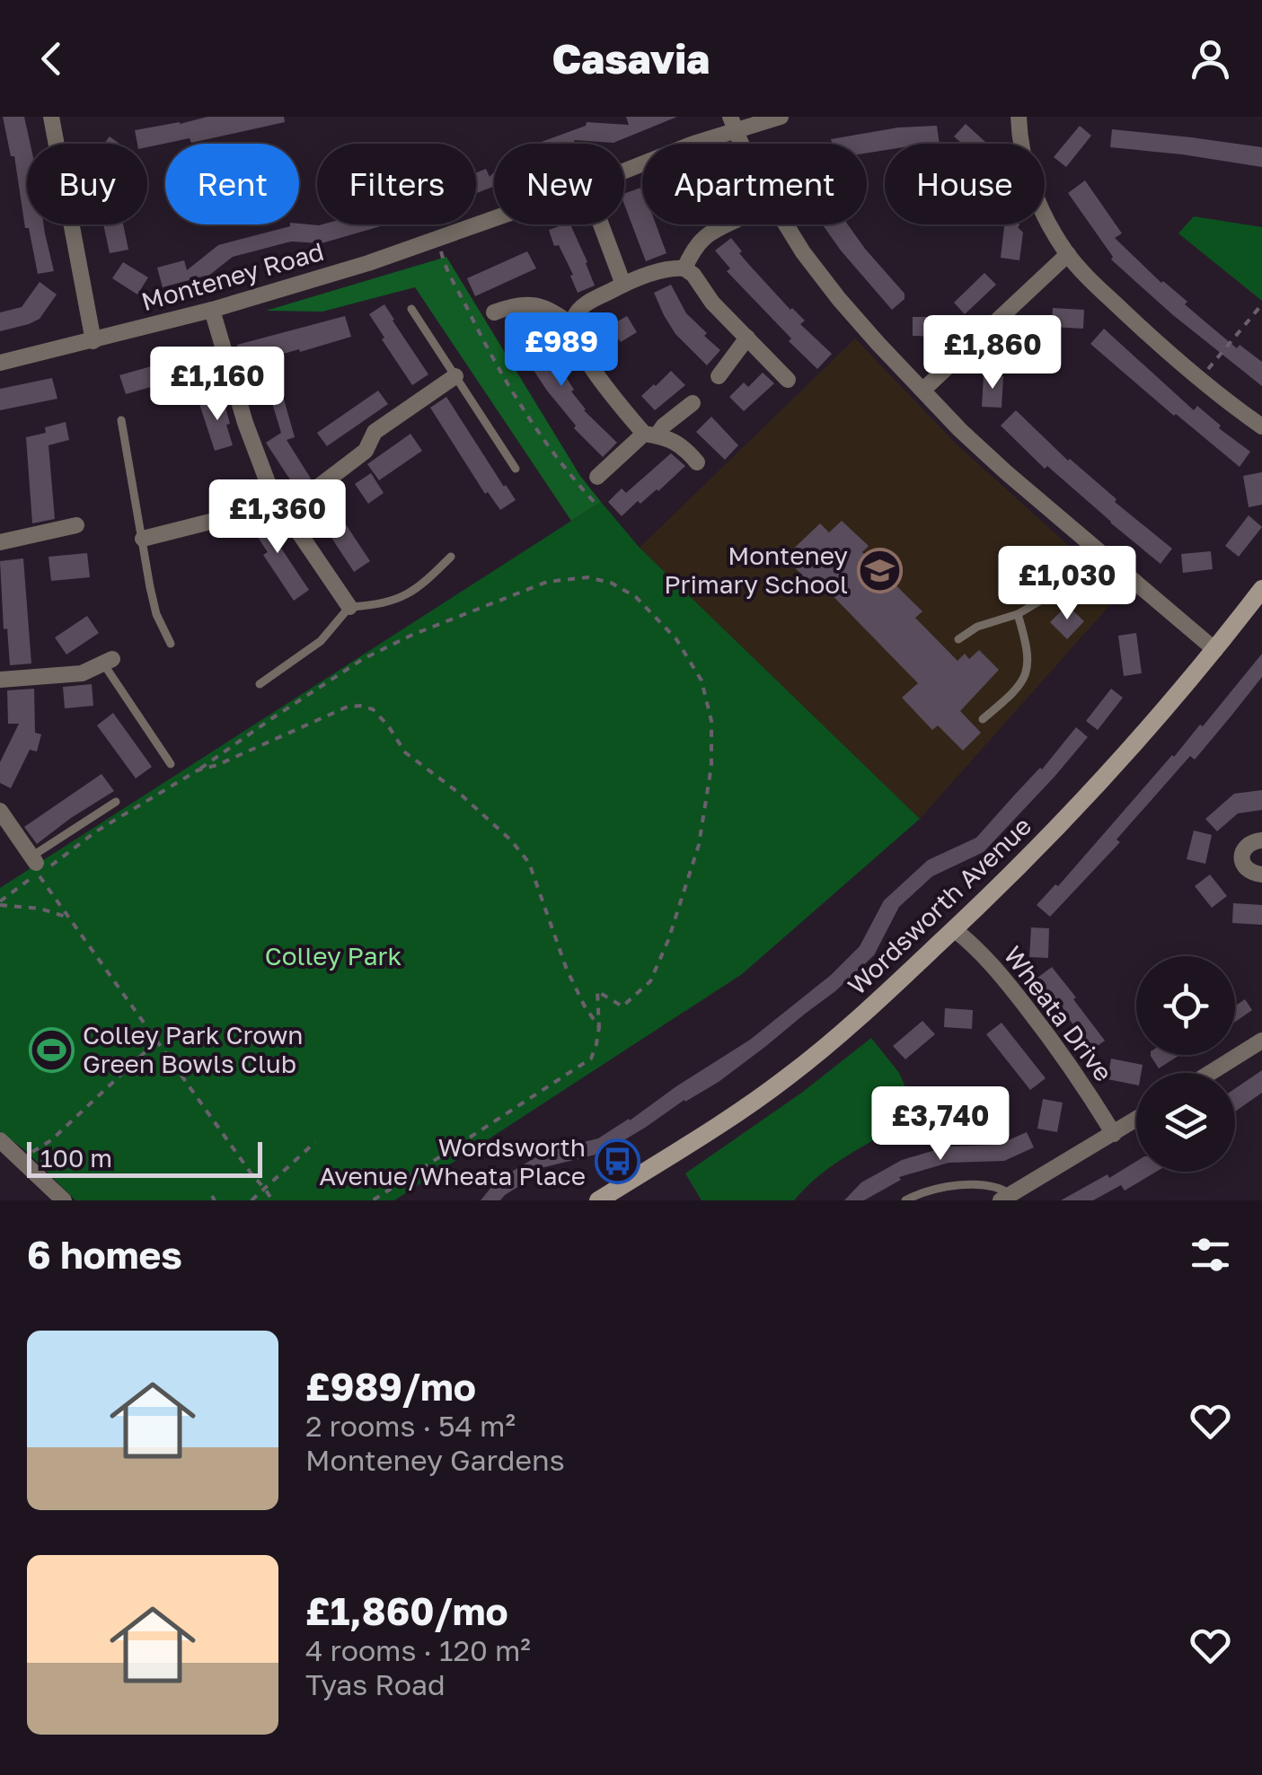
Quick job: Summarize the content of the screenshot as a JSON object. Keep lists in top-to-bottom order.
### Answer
{
  "streets": {
    "street": ["Monteney Road", "Wordsworth Avenue", "Wheata Drive"]
  },
  "crossings": [
    ["Wordsworth Avenue", "Wheata Drive"]
  ],
  "parks": ["Colley Park"],
  "places": {
    "school or university": ["Monteney Primary School"],
    "sports": ["Colley Park Crown Green Bowls Club"],
    "bus stop": ["Wordsworth Avenue/Wheata Place"]
  },
  "scale_bar": "100 m",
  "page": {
    "header": "Casavia",
    "chip": [
      "Buy",
      "Rent",
      "Filters",
      "New",
      "Apartment",
      "House"
    ],
    "price": [
      "£989",
      "£1,860",
      "£1,160",
      "£1,360",
      "£1,030",
      "£3,740"
    ],
    "scale": "100 m",
    "heading": "6 homes",
    "list": [
      {
        "name": "£989/mo",
        "note": "2 rooms · 54 m² · Monteney Gardens"
      },
      {
        "name": "£1,860/mo",
        "note": "4 rooms · 120 m² · Tyas Road"
      }
    ]
  }
}
